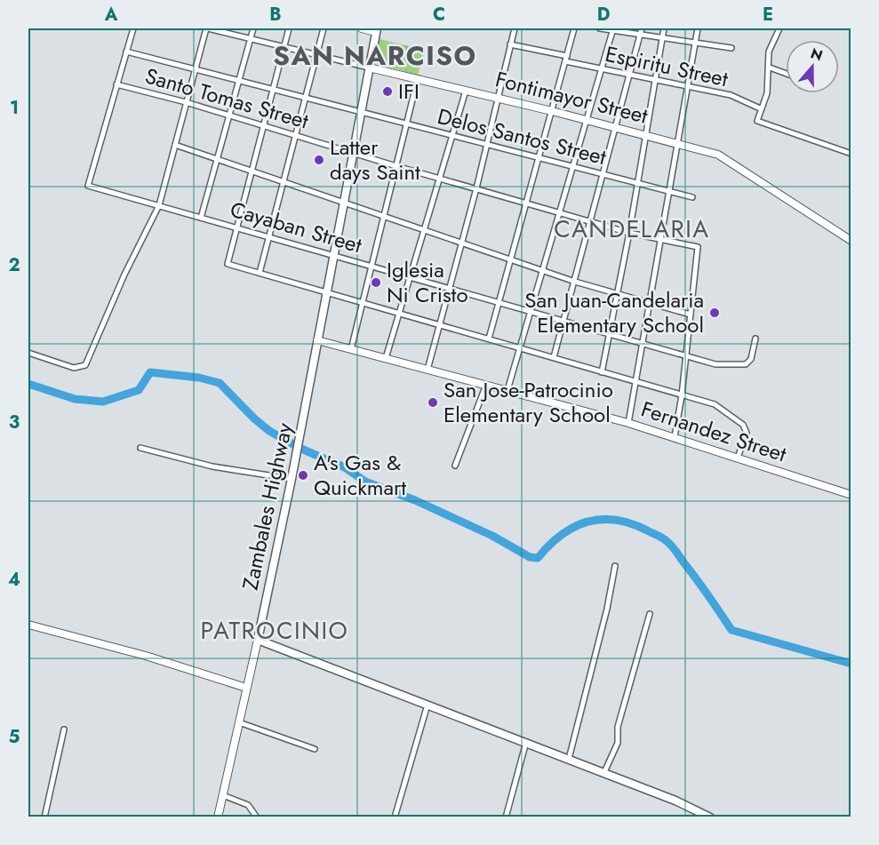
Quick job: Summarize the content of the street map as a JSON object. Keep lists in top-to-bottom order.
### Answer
{
  "streets": {
    "main road": ["Zambales Highway"],
    "street": [
      "Espiritu Street",
      "Fontimayor Street",
      "Santo Tomas Street",
      "Delos Santos Street",
      "Cayaban Street",
      "Fernandez Street"
    ]
  },
  "crossings": [
    ["Fontimayor Street", "Zambales Highway"],
    ["Santo Tomas Street", "Cayaban Street"],
    ["Santo Tomas Street", "Zambales Highway"],
    ["Delos Santos Street", "Zambales Highway"],
    ["Cayaban Street", "Zambales Highway"],
    ["Fernandez Street", "Zambales Highway"]
  ],
  "districts": ["SAN NARCISO", "CANDELARIA", "PATROCINIO"],
  "places": [
    "IFI",
    "Latter days Saint",
    "Iglesia Ni Cristo",
    "San Juan-Candelaria Elementary School",
    "San Jose-Patrocinio Elementary School",
    "A's Gas & Quickmart"
  ],
  "north": "top",
  "grid": {
    "columns": [
      "A",
      "B",
      "C",
      "D",
      "E"
    ],
    "rows": [
      "1",
      "2",
      "3",
      "4",
      "5"
    ]
  }
}
